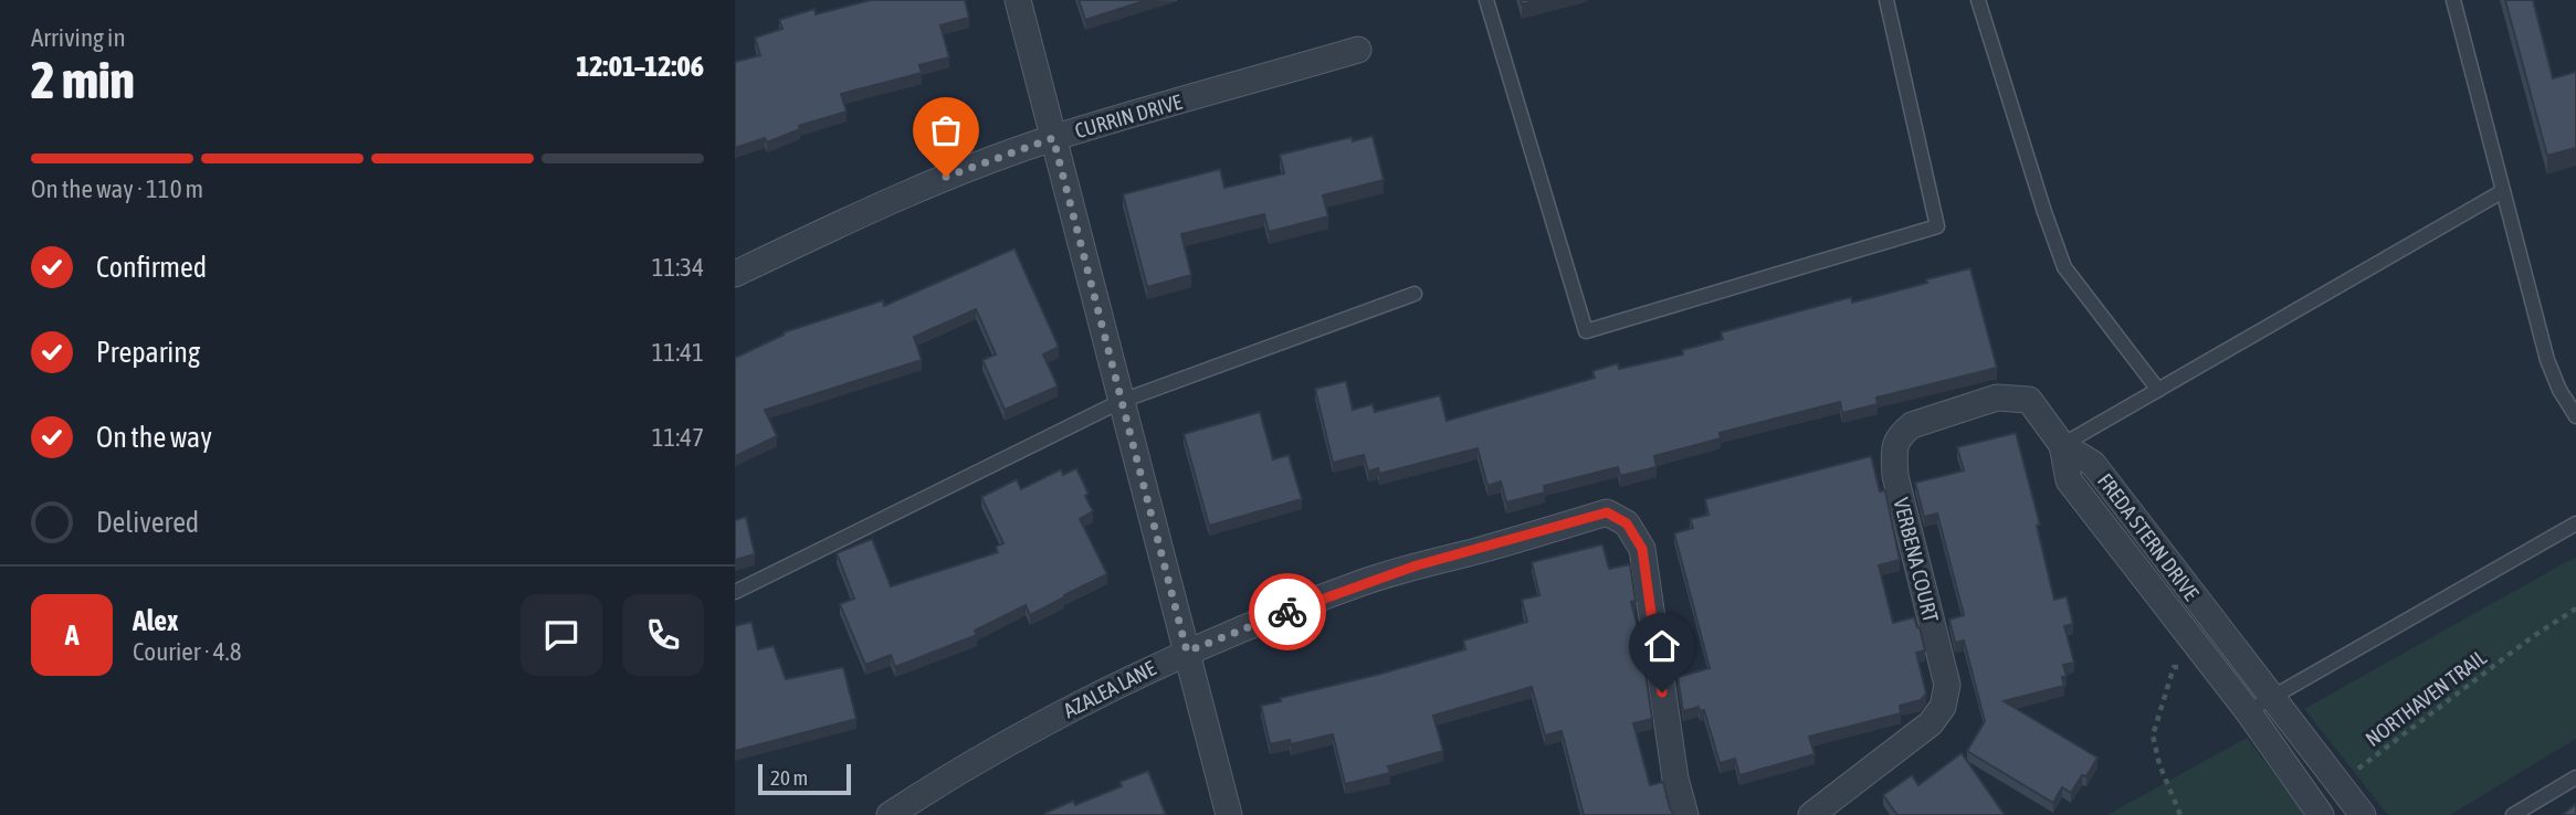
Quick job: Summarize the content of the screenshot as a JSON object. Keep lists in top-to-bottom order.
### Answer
{
  "streets": {
    "street": [
      "CURRIN DRIVE",
      "FREDA STERN DRIVE",
      "VERBENA COURT",
      "AZALEA LANE"
    ],
    "path": ["NORTHAVEN TRAIL"]
  },
  "crossings": [
    ["FREDA STERN DRIVE", "VERBENA COURT"],
    ["FREDA STERN DRIVE", "NORTHAVEN TRAIL"]
  ],
  "scale_bar": "20 m",
  "page": {
    "heading": ["2 min", "Arriving in", "12:01–12:06"],
    "panel": ["Alex", "Courier · 4.8"],
    "bar": "On the way · 110 m",
    "list": [
      ["Confirmed", "11:34"],
      ["Preparing", "11:41"],
      ["On the way", "11:47"],
      "Delivered"
    ],
    "round": "A",
    "scale": "20 m"
  }
}
